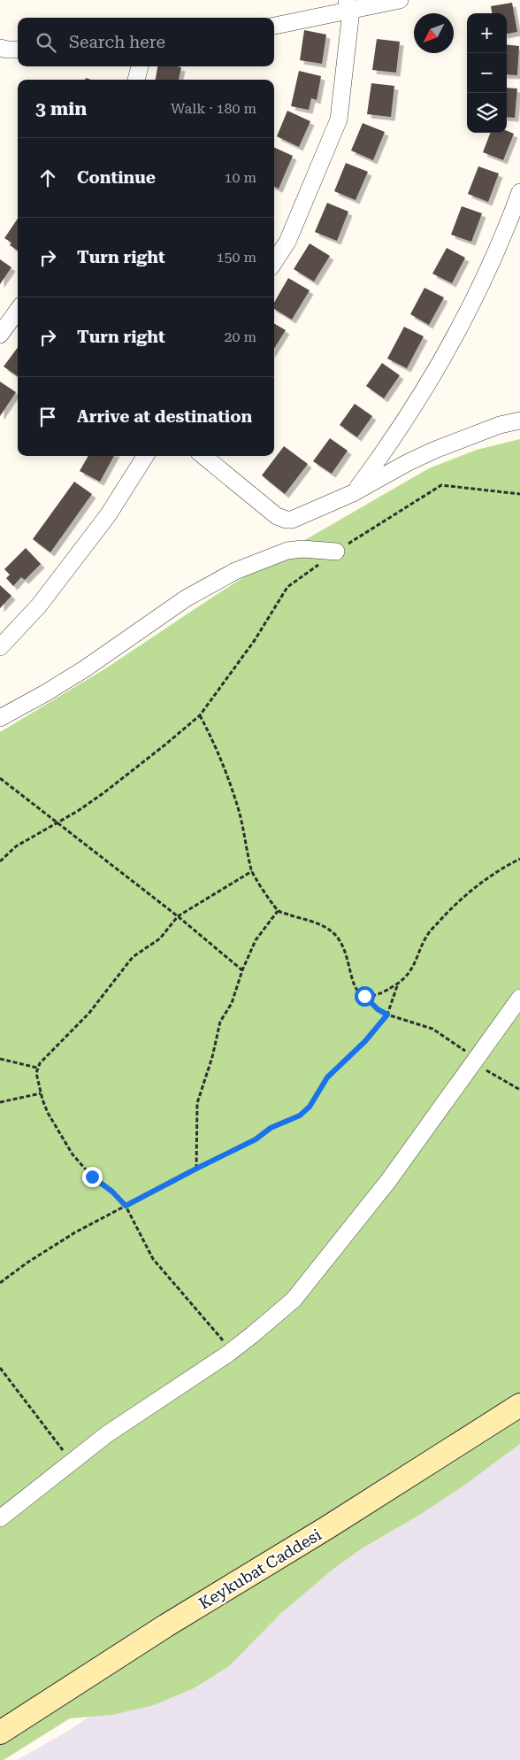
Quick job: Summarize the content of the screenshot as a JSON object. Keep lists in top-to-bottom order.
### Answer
{
  "streets": {
    "street": ["Keykubat Caddesi"]
  },
  "north": "bottom left",
  "page": {
    "map_buttons": ["+", "−"],
    "search": "Search here",
    "heading": ["3 min", "Walk · 180 m"],
    "list": [
      ["Continue", "10 m"],
      ["Turn right", "150 m"],
      ["Turn right", "20 m"],
      "Arrive at destination"
    ]
  }
}
